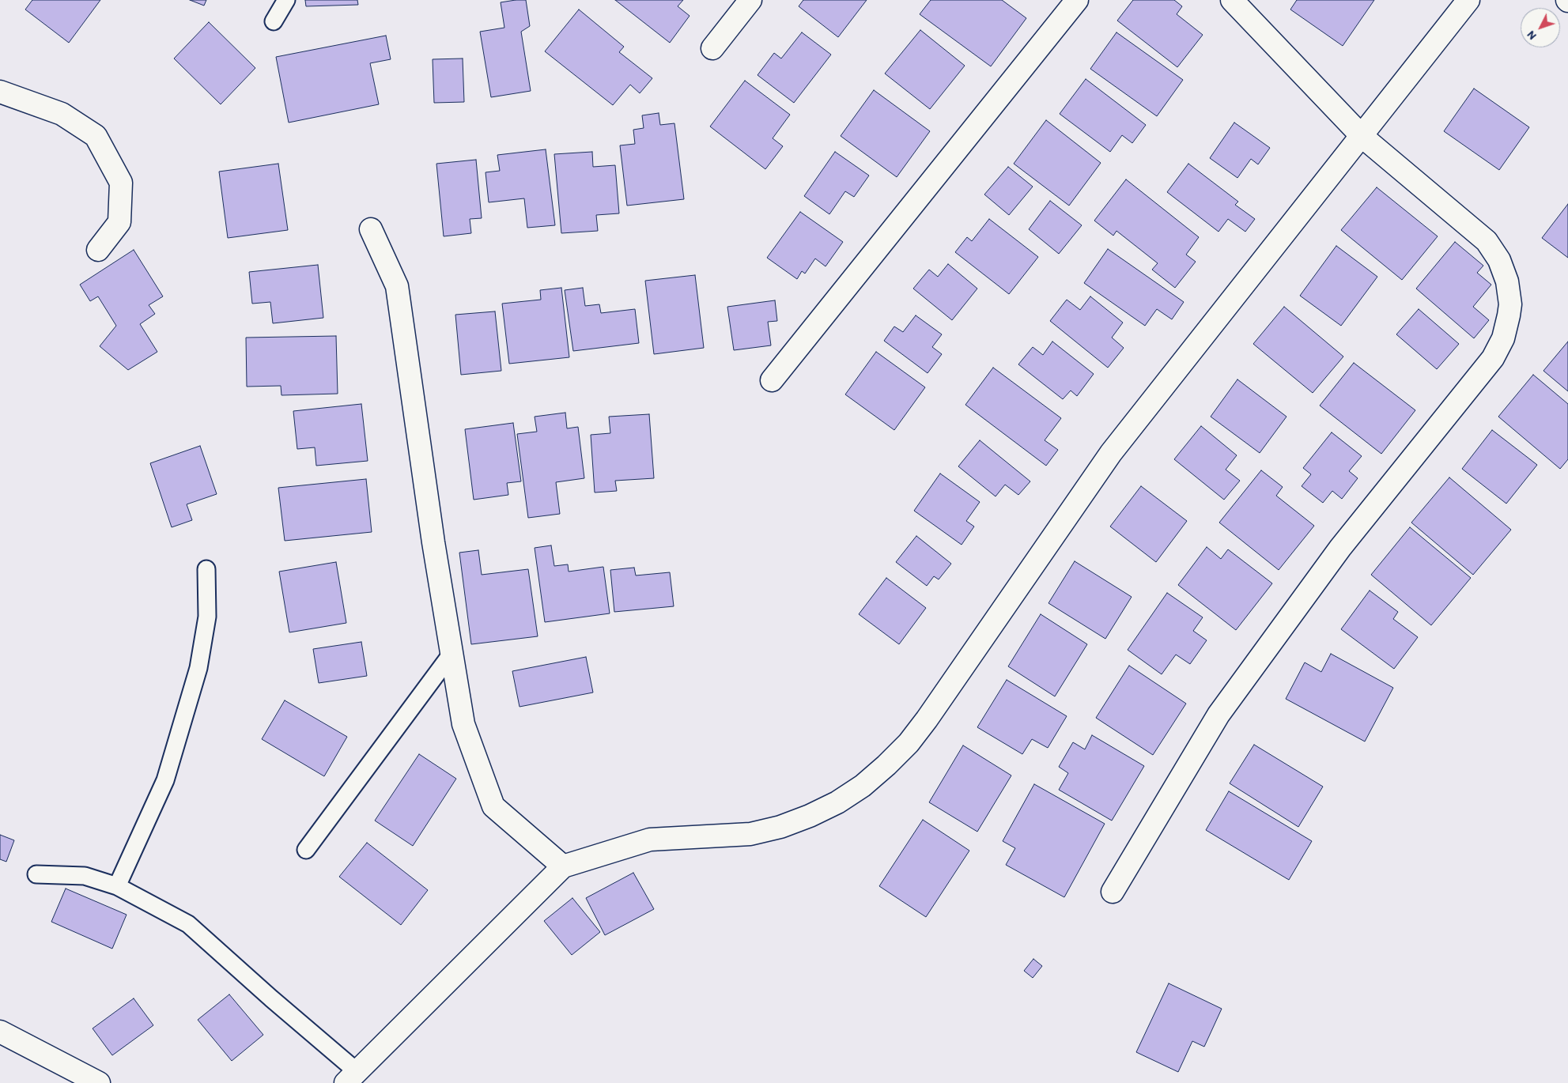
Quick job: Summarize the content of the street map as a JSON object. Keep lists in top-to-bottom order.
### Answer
{
  "north": "bottom left"
}
